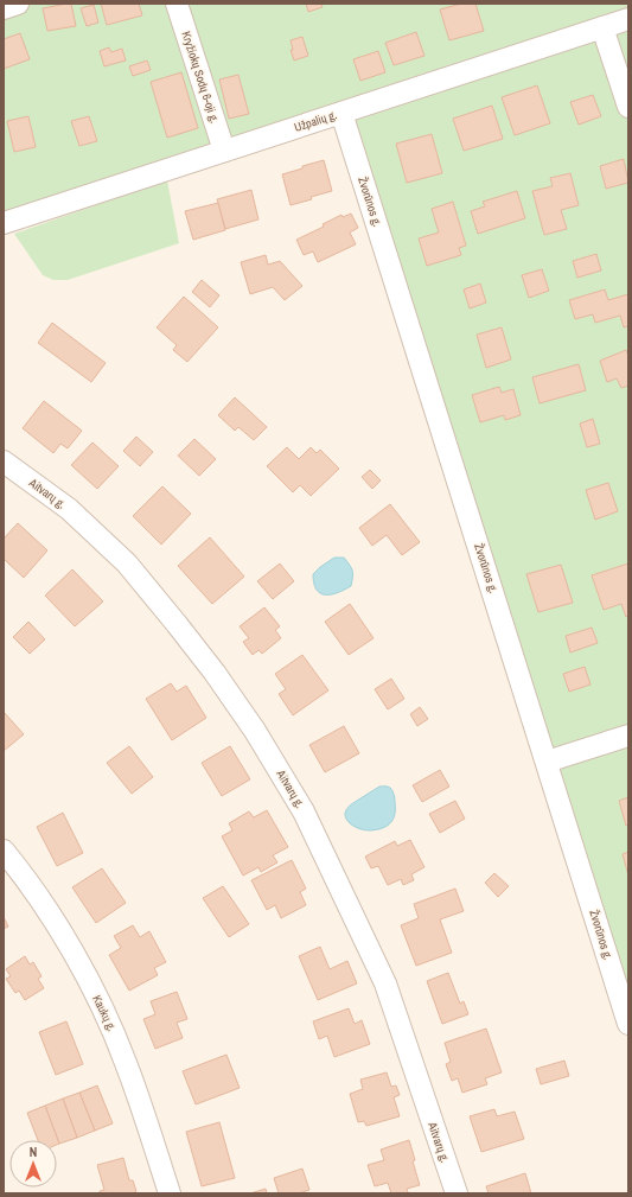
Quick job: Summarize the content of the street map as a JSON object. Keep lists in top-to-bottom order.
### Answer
{
  "streets": {
    "street": [
      "Kryžiokų Sodų 6-oji g.",
      "Užpalių g.",
      "Žvorūnos g.",
      "Aitvarų g.",
      "Kaukų g."
    ]
  },
  "crossings": [
    ["Kryžiokų Sodų 6-oji g.", "Užpalių g."],
    ["Užpalių g.", "Žvorūnos g."]
  ],
  "north": "top"
}
